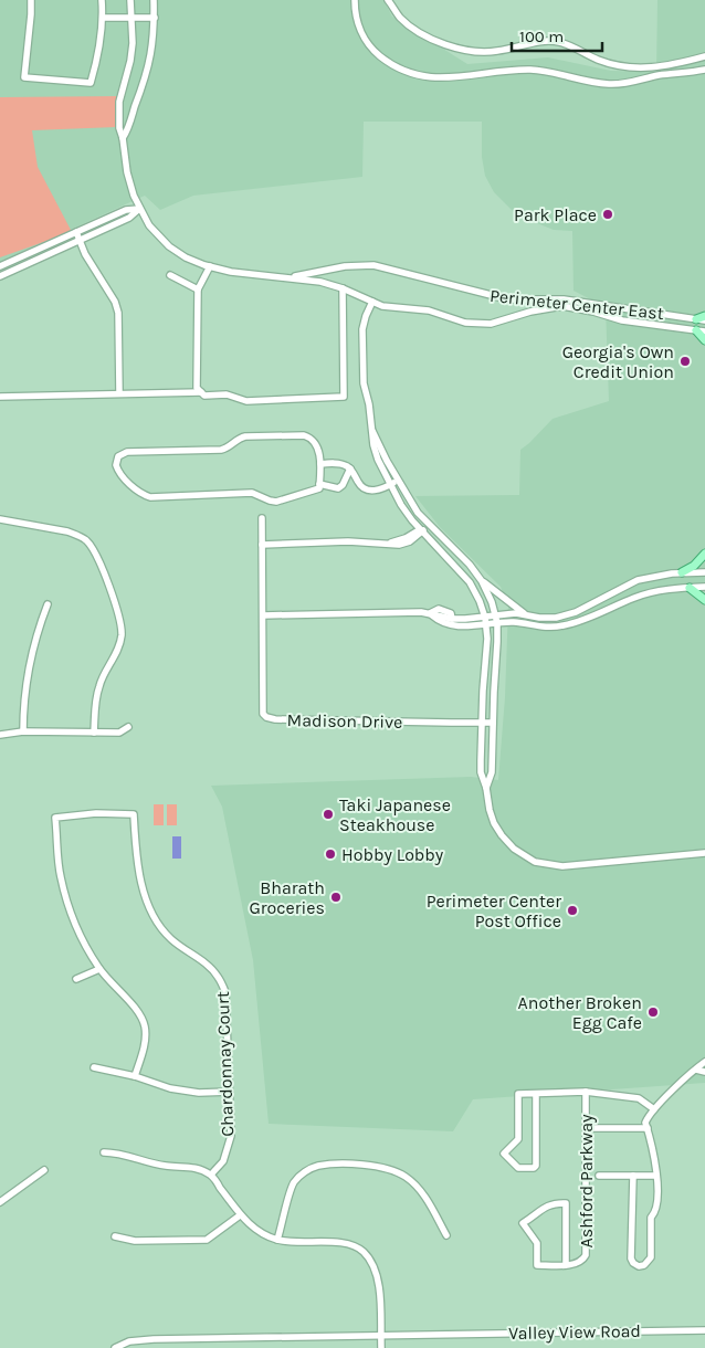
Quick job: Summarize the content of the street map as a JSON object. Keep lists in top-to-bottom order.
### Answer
{
  "streets": {
    "street": [
      "Perimeter Center East",
      "Madison Drive",
      "Chardonnay Court",
      "Ashford Parkway",
      "Valley View Road"
    ]
  },
  "places": [
    "Park Place",
    "Georgia's Own Credit Union",
    "Taki Japanese Steakhouse",
    "Hobby Lobby",
    "Bharath Groceries",
    "Perimeter Center Post Office",
    "Another Broken Egg Cafe"
  ],
  "scale_bar": "100 m"
}
